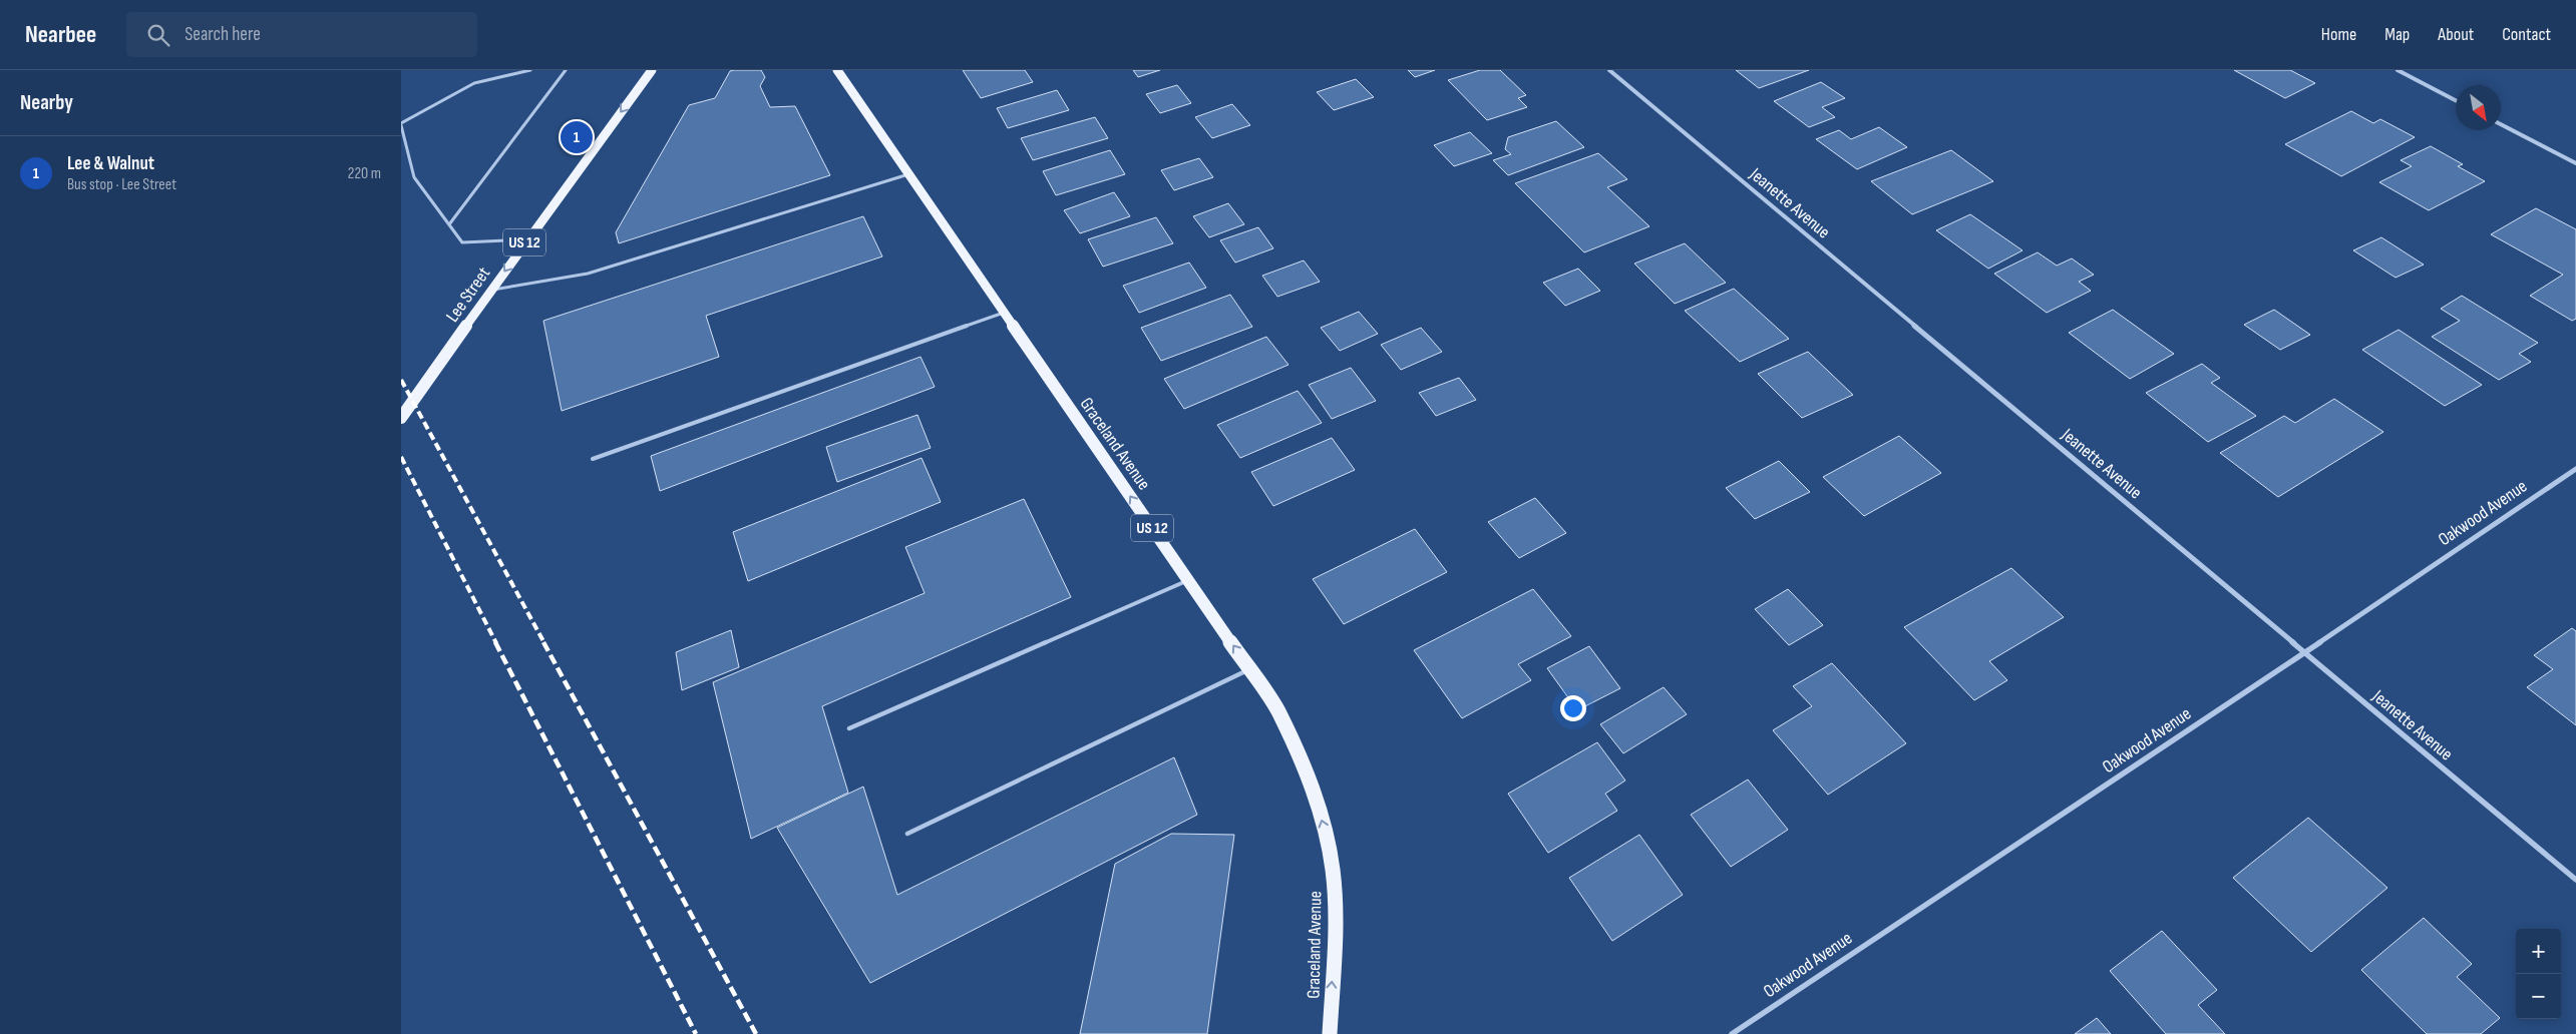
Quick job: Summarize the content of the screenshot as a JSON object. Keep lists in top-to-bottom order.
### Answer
{
  "streets": {
    "main road": ["US 12", "Lee Street", "Graceland Avenue"],
    "street": ["Jeanette Avenue", "Oakwood Avenue"]
  },
  "crossings": [
    ["Jeanette Avenue", "Oakwood Avenue"]
  ],
  "one_way": ["Lee Street", "Graceland Avenue"],
  "north": "bottom right",
  "page": {
    "header": "Nearbee",
    "search": "Search here",
    "nav": [
      "Home",
      "Map",
      "About",
      "Contact"
    ],
    "heading": "Nearby",
    "pins": "1",
    "list": [
      {
        "mark": "1",
        "name": "Lee & Walnut",
        "note": "Bus stop · Lee Street",
        "value": "220 m"
      }
    ],
    "map_buttons": ["+", "−"]
  }
}
